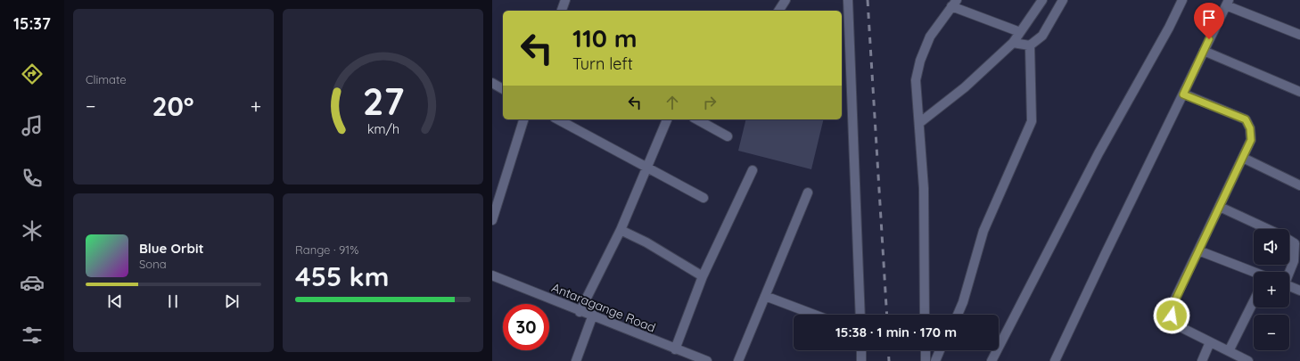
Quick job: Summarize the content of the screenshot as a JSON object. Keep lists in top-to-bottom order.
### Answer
{
  "streets": {
    "street": ["Antaragange Road"]
  },
  "page": {
    "tabs": "15:37",
    "tile": [
      "Climate",
      ["Range · 91%", "455 km"]
    ],
    "turn": ["110 m", "Turn left"],
    "heat": ["−", "20°", "+"],
    "map_buttons": ["+", "−"],
    "song": ["Blue Orbit", "Sona"],
    "limit": "30",
    "trip": "15:38 · 1 min · 170 m",
    "gauge": ["27", "km/h"]
  }
}
